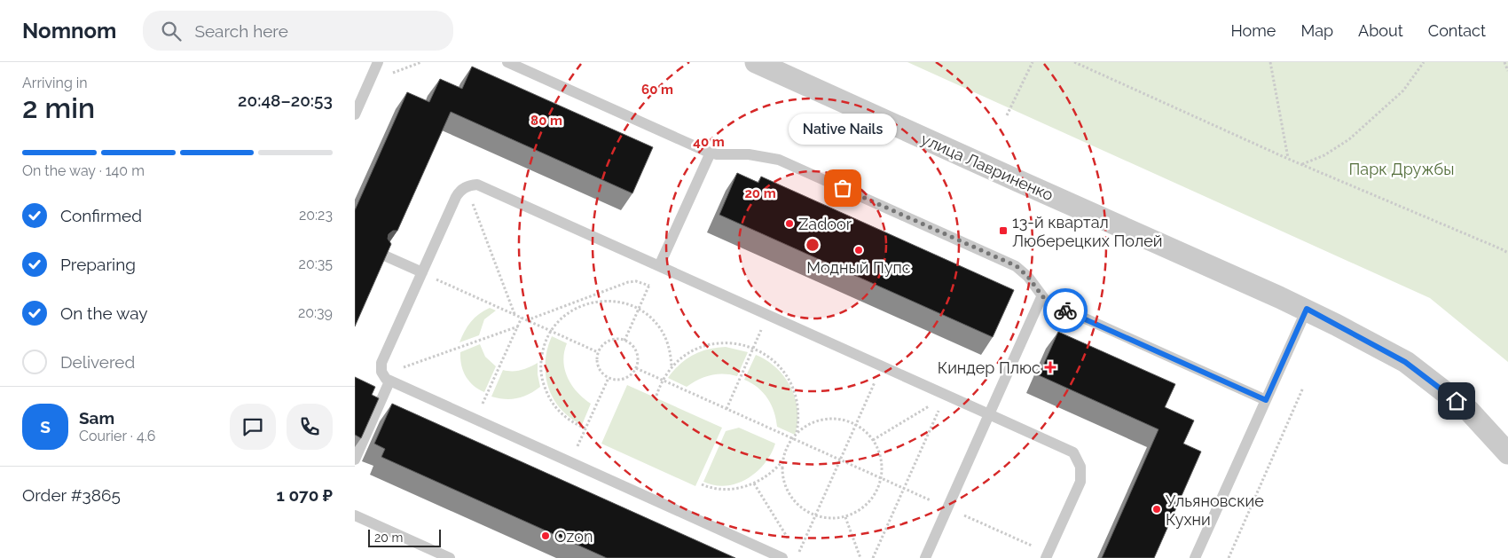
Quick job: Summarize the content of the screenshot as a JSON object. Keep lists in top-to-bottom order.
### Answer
{
  "streets": {
    "street": ["улица Лавриненко"]
  },
  "parks": ["Парк Дружбы"],
  "places": {
    "other": [
      "Native Nails",
      "Zadoor",
      "Модный Пупс",
      "Ульяновские Кухни",
      "Ozon"
    ],
    "transit": ["13-й квартал Люберецких Полей"],
    "health": ["Киндер Плюс"]
  },
  "scale_bar": "20 m",
  "page": {
    "header": "Nomnom",
    "search": "Search here",
    "nav": [
      "Home",
      "Map",
      "About",
      "Contact"
    ],
    "heading": ["2 min", "Arriving in", "20:48–20:53"],
    "panel": [
      "Sam",
      "Courier · 4.6",
      "Order #3865",
      "1 070 ₽"
    ],
    "bubble": "Native Nails",
    "bar": "On the way · 140 m",
    "list": [
      ["Confirmed", "20:23"],
      ["Preparing", "20:35"],
      ["On the way", "20:39"],
      "Delivered"
    ],
    "round": "S",
    "scale": "20 m"
  },
  "rings": [
    "60 m",
    "80 m",
    "40 m",
    "20 m"
  ]
}
